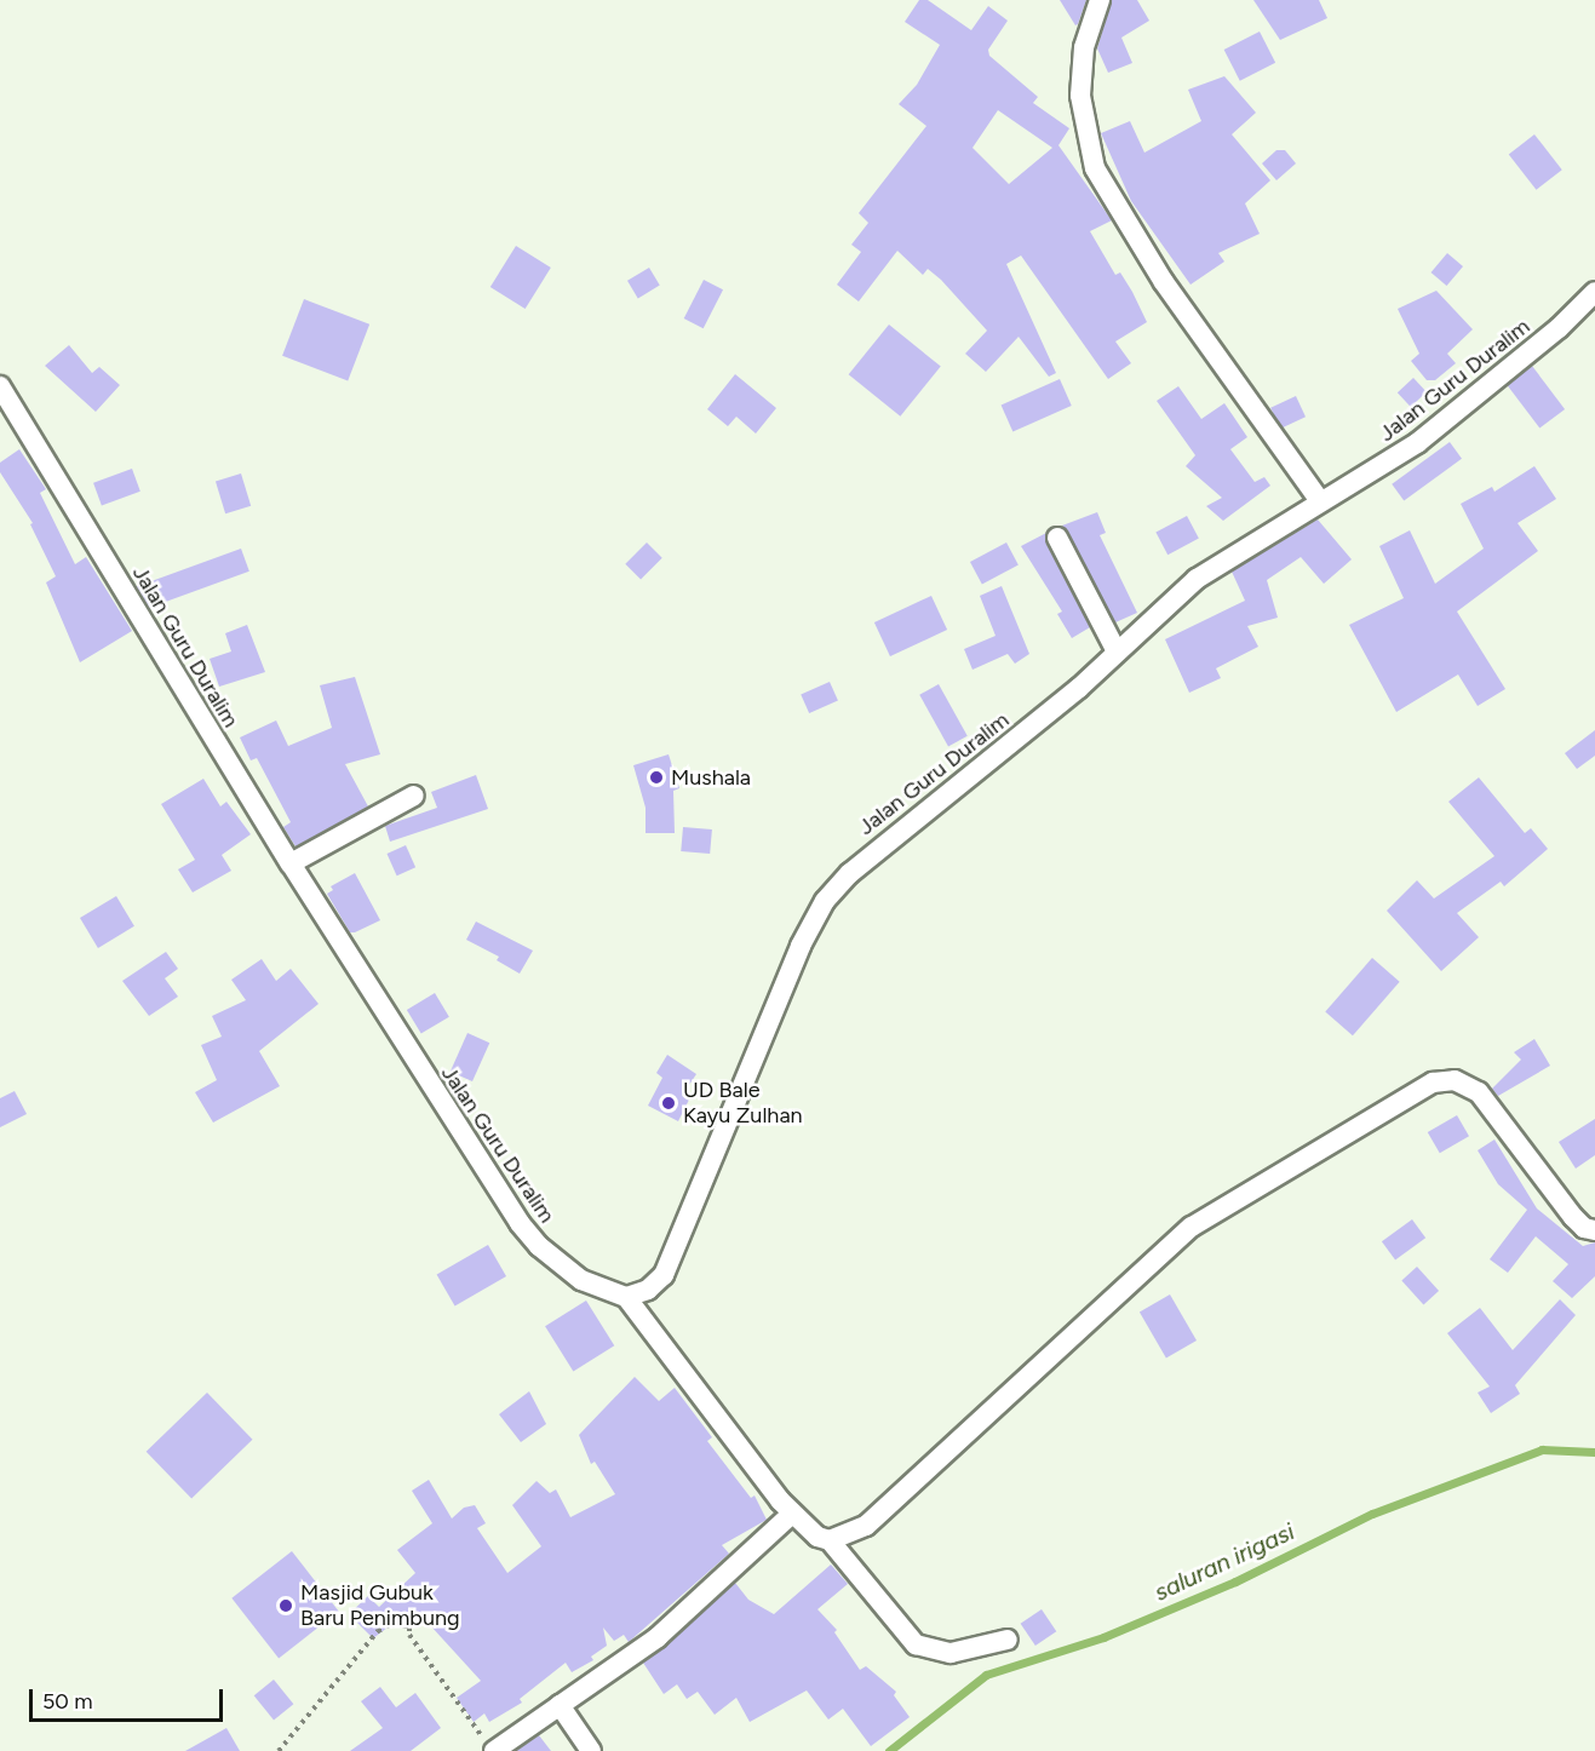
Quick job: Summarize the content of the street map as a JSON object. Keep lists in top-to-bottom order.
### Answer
{
  "streets": {
    "street": ["Jalan Guru Duralim"]
  },
  "water": ["saluran irigasi"],
  "places": ["Mushala", "UD Bale Kayu Zulhan", "Masjid Gubuk Baru Penimbung"],
  "scale_bar": "50 m"
}
